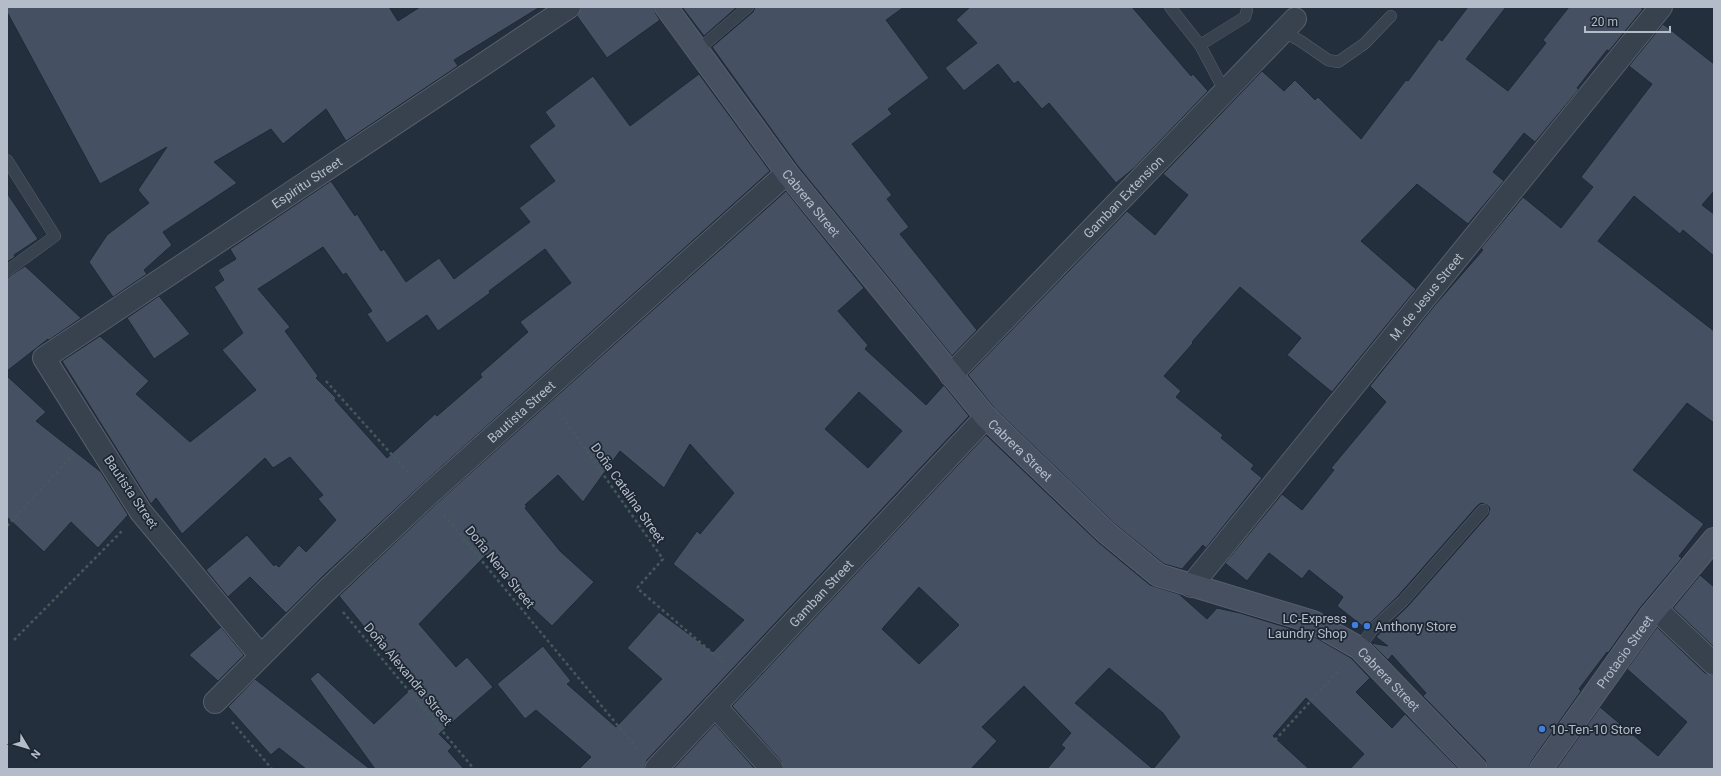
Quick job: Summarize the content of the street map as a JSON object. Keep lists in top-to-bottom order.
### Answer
{
  "streets": {
    "street": [
      "Espiritu Street",
      "Gamban Extension",
      "Cabrera Street",
      "M. de Jesus Street",
      "Bautista Street",
      "Gamban Street",
      "Protacio Street"
    ],
    "path": ["Doña Catalina Street", "Doña Nena Street", "Doña Alexandra Street"]
  },
  "crossings": [
    ["Espiritu Street", "Bautista Street"],
    ["Gamban Extension", "Cabrera Street"],
    ["Cabrera Street", "M. de Jesus Street"],
    ["Cabrera Street", "Bautista Street"],
    ["Cabrera Street", "Gamban Street"],
    ["Bautista Street", "Doña Catalina Street"],
    ["Bautista Street", "Doña Nena Street"],
    ["Bautista Street", "Doña Alexandra Street"],
    ["Doña Catalina Street", "Gamban Street"]
  ],
  "places": ["LC-Express Laundry Shop", "Anthony Store", "10-Ten-10 Store"],
  "scale_bar": "20 m",
  "north": "bottom right"
}
